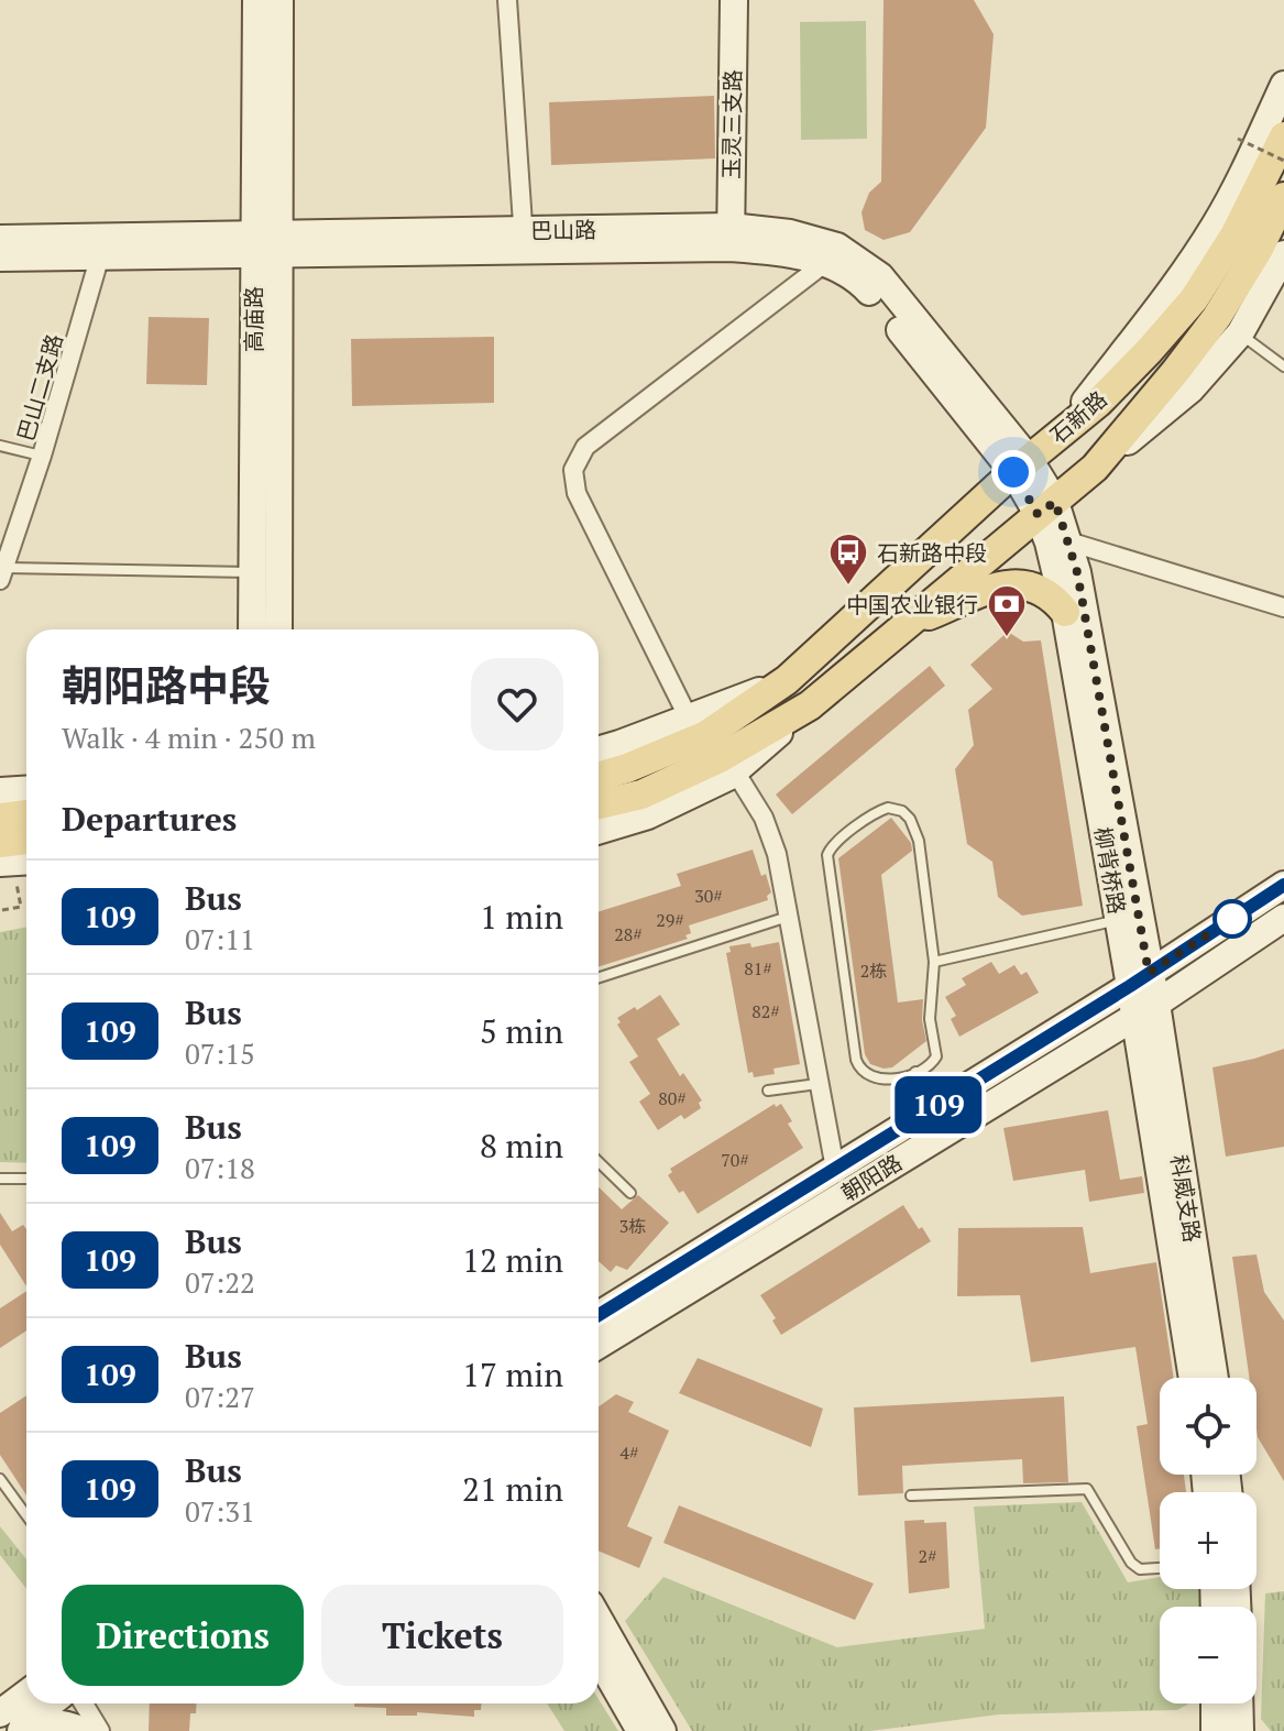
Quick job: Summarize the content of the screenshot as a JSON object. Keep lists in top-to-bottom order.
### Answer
{
  "streets": {
    "main road": ["石新路"],
    "street": [
      "玉灵三支路",
      "巴山路",
      "高庙路",
      "巴山二支路",
      "柳背桥路",
      "朝阳路",
      "科威支路"
    ]
  },
  "crossings": [
    ["玉灵三支路", "巴山路"],
    ["巴山路", "高庙路"],
    ["巴山路", "巴山二支路"],
    ["巴山路", "石新路"],
    ["巴山路", "柳背桥路"],
    ["石新路", "柳背桥路"],
    ["柳背桥路", "朝阳路"],
    ["柳背桥路", "科威支路"],
    ["朝阳路", "科威支路"]
  ],
  "places": {
    "bus stop": ["石新路中段"],
    "bank": ["中国农业银行"]
  },
  "lines": ["bus line 109"],
  "house_numbers": [
    "30#",
    "29#",
    "28#",
    "81#",
    "2栋",
    "82#",
    "80#",
    "70#",
    "3栋",
    "4#",
    "2#"
  ],
  "page": {
    "on_map": "109",
    "heading": [
      ["朝阳路中段", "Walk · 4 min · 250 m"],
      "Departures"
    ],
    "list": [
      {
        "mark": "109",
        "name": "Bus",
        "note": "07:11",
        "value": "1 min"
      },
      {
        "mark": "109",
        "name": "Bus",
        "note": "07:15",
        "value": "5 min"
      },
      {
        "mark": "109",
        "name": "Bus",
        "note": "07:18",
        "value": "8 min"
      },
      {
        "mark": "109",
        "name": "Bus",
        "note": "07:22",
        "value": "12 min"
      },
      {
        "mark": "109",
        "name": "Bus",
        "note": "07:27",
        "value": "17 min"
      },
      {
        "mark": "109",
        "name": "Bus",
        "note": "07:31",
        "value": "21 min"
      }
    ],
    "map_buttons": ["+", "−"],
    "buttons": ["Directions", "Tickets"]
  }
}
